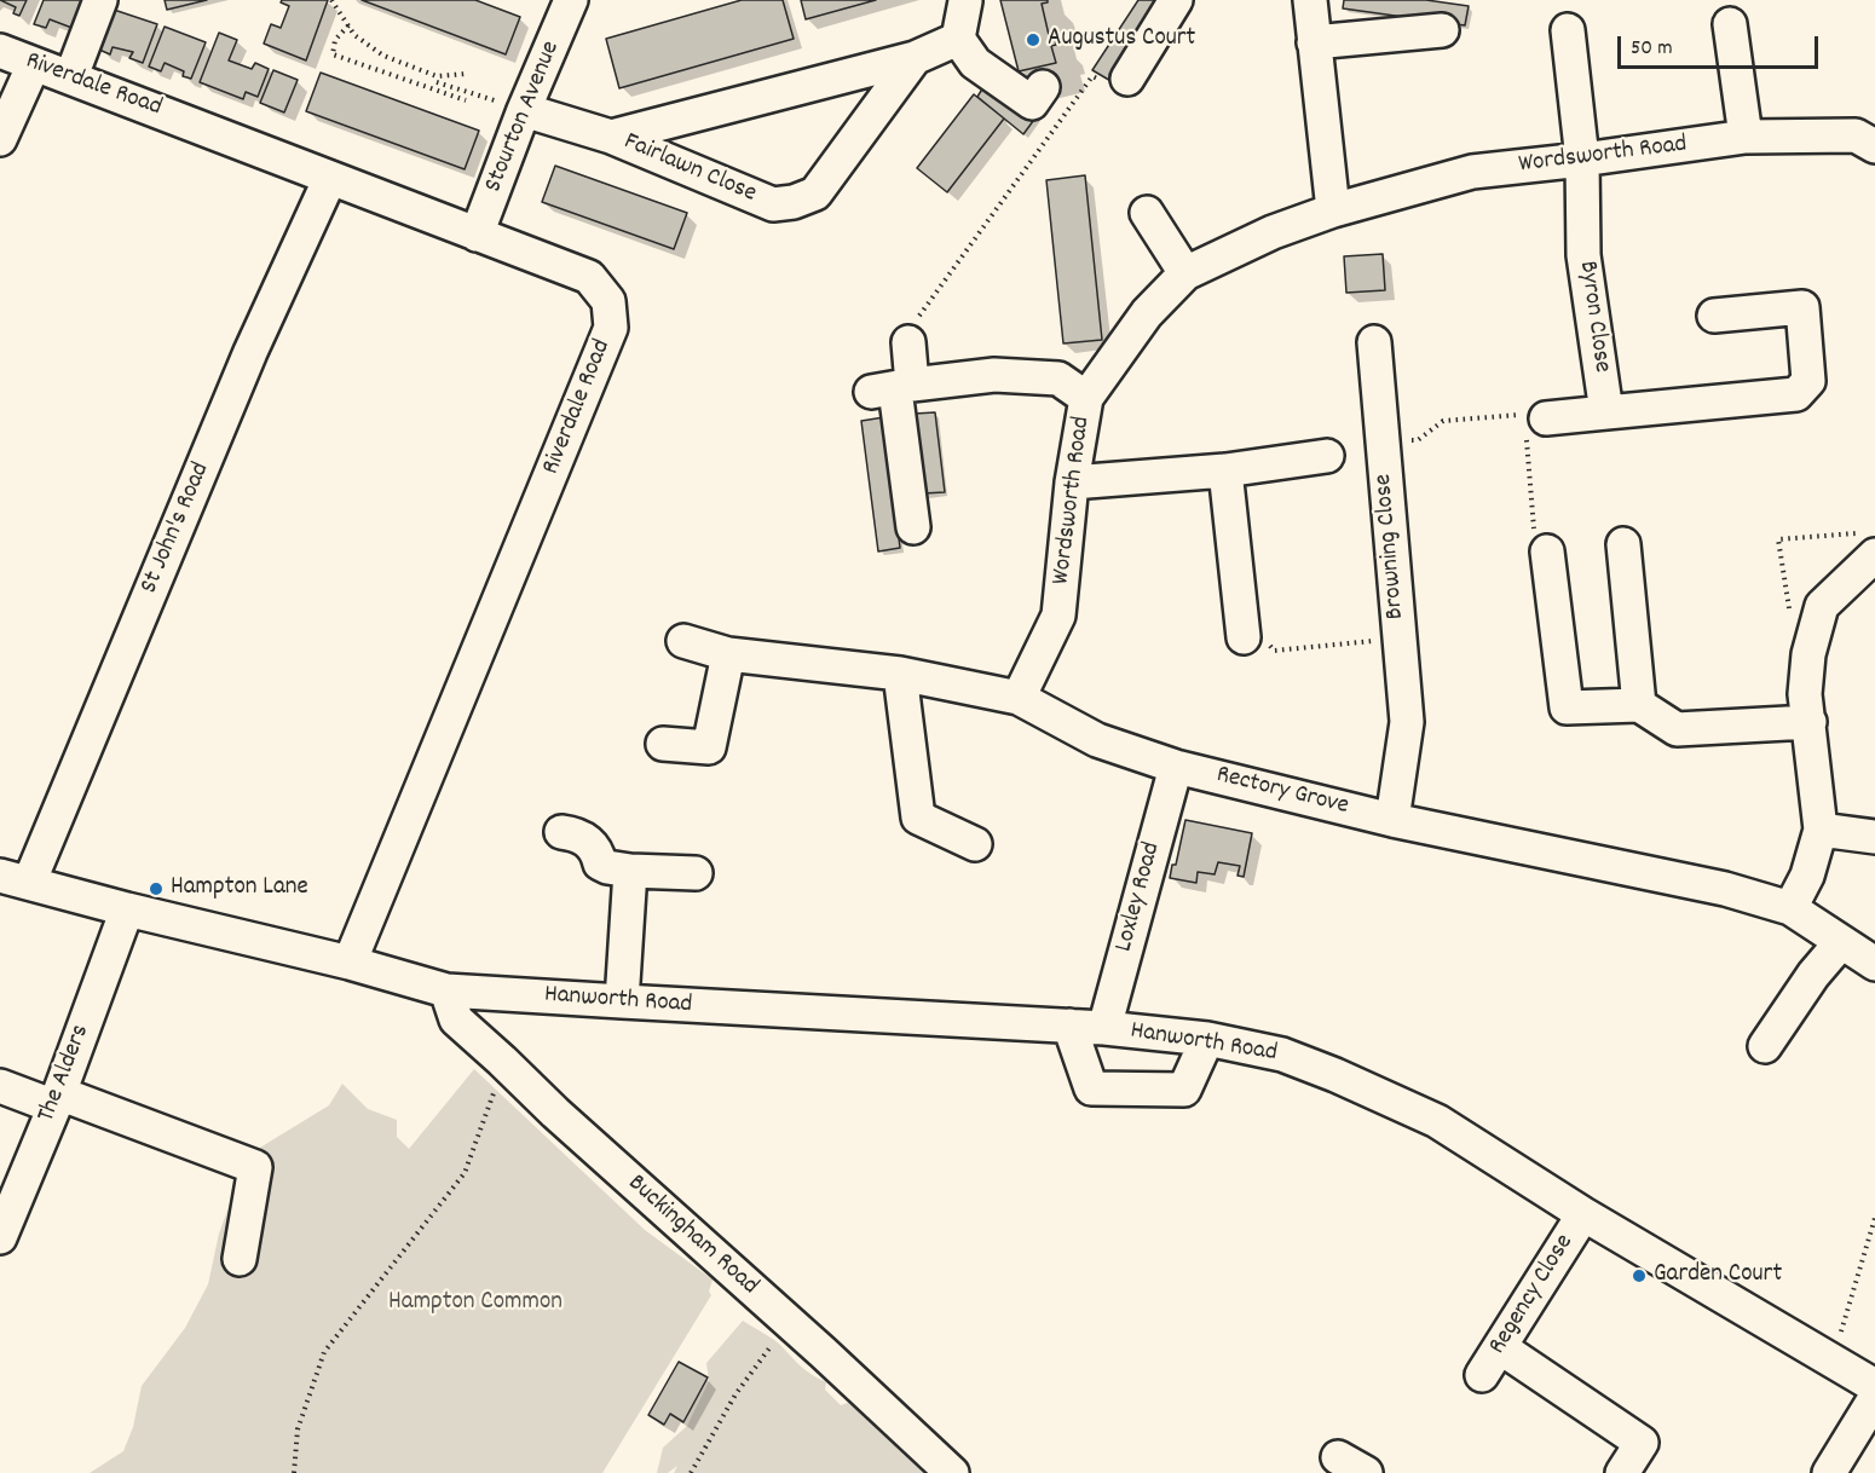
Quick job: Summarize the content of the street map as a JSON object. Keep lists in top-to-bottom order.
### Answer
{
  "streets": {
    "street": [
      "Riverdale Road",
      "Stourton Avenue",
      "Wordsworth Road",
      "Fairlawn Close",
      "Byron Close",
      "St John's Road",
      "Browning Close",
      "Rectory Grove",
      "Loxley Road",
      "Hanworth Road",
      "The Alders",
      "Buckingham Road",
      "Regency Close"
    ]
  },
  "crossings": [
    ["Riverdale Road", "Stourton Avenue"],
    ["Riverdale Road", "St John's Road"],
    ["Stourton Avenue", "Fairlawn Close"],
    ["Wordsworth Road", "Byron Close"],
    ["Wordsworth Road", "Rectory Grove"],
    ["Browning Close", "Rectory Grove"],
    ["Rectory Grove", "Loxley Road"],
    ["Loxley Road", "Hanworth Road"],
    ["Hanworth Road", "Buckingham Road"],
    ["Hanworth Road", "Regency Close"]
  ],
  "parks": ["Hampton Common"],
  "places": ["Augustus Court", "Hampton Lane", "Garden Court"],
  "scale_bar": "50 m"
}
